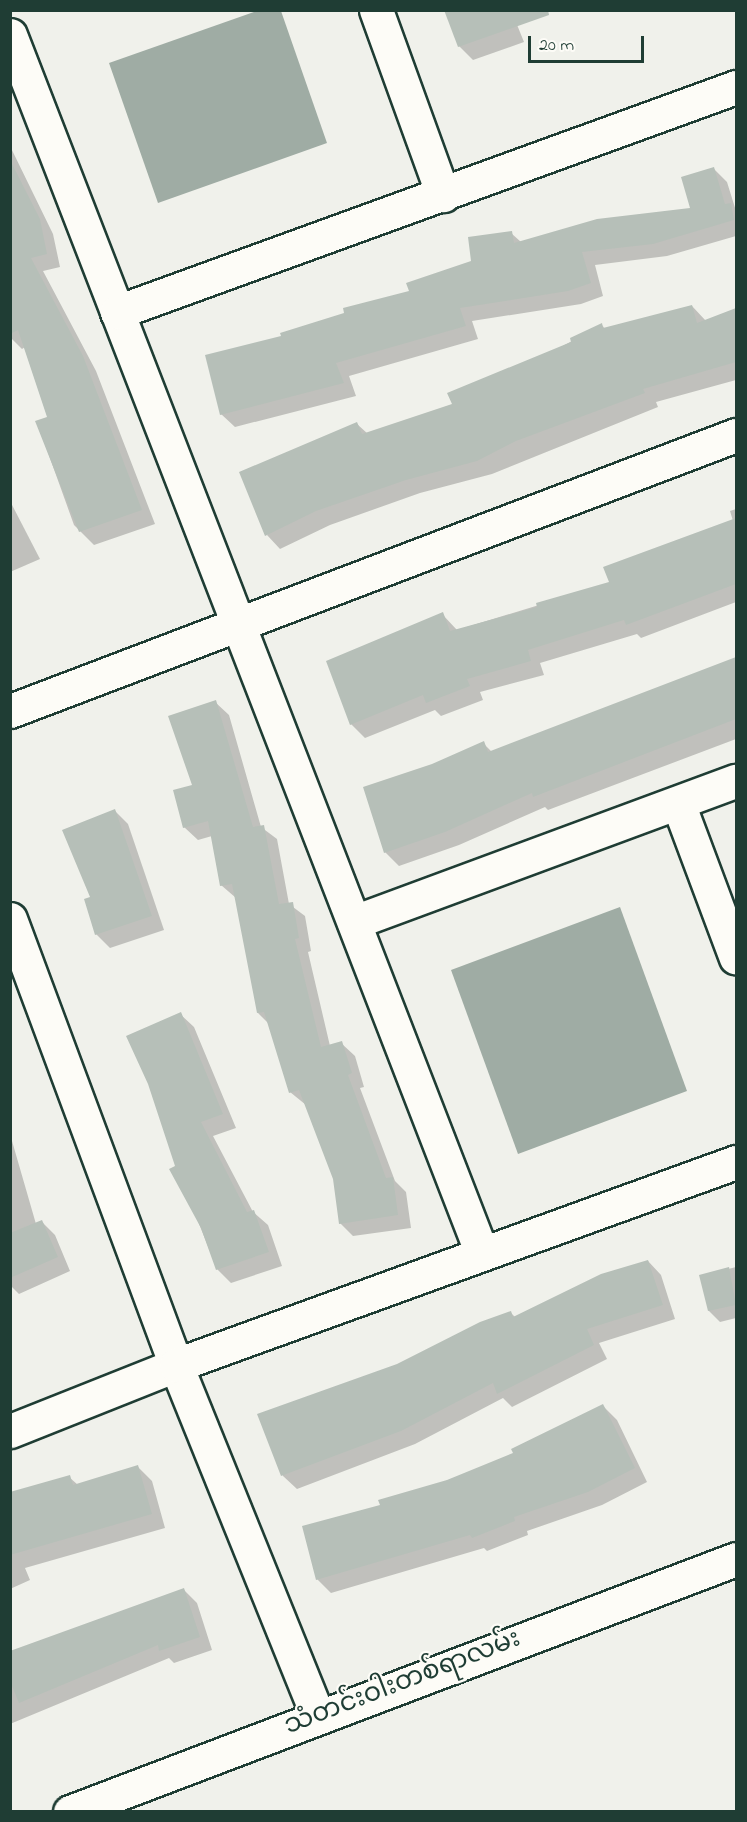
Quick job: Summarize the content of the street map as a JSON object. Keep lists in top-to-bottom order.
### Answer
{
  "streets": {
    "street": ["သံတင်းဝါးတစ်ရာလမ်း"]
  },
  "scale_bar": "20 m"
}
